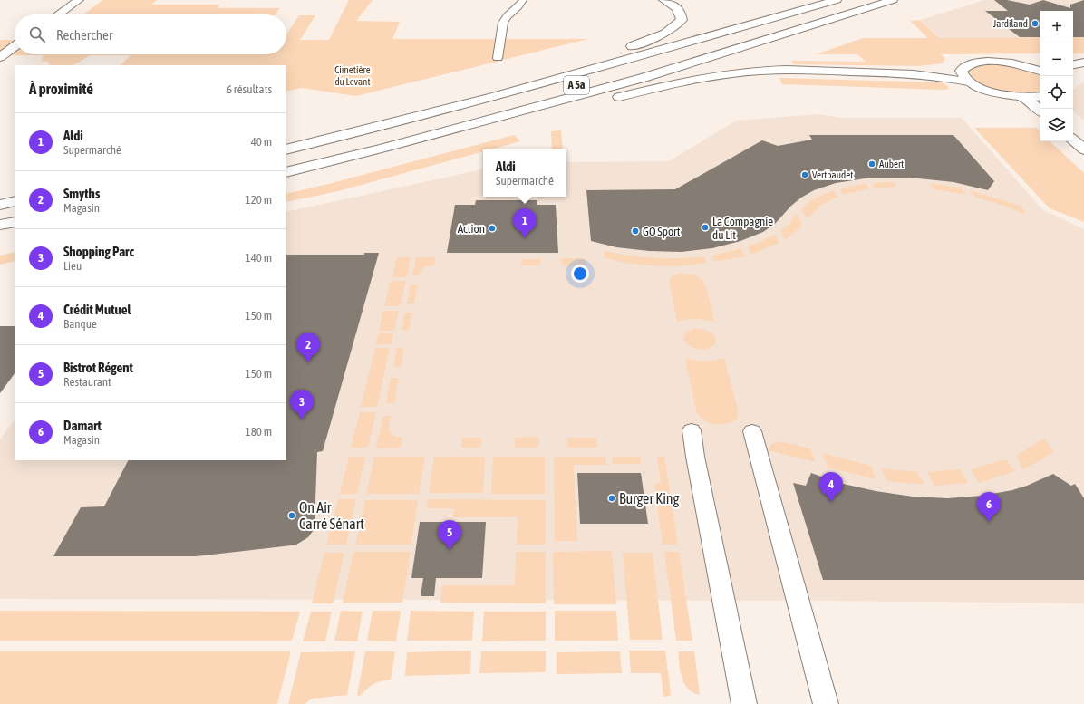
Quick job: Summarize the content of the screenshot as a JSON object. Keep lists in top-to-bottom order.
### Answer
{
  "streets": {
    "main road": ["A 5a"]
  },
  "parks": ["Cimetière du Levant"],
  "places": [
    "Jardiland",
    "Aubert",
    "Vertbaudet",
    "La Compagnie du Lit",
    "Action",
    "GO Sport",
    "Burger King",
    "On Air Carré Sénart"
  ],
  "page": {
    "map_buttons": ["+", "−"],
    "search": "Rechercher",
    "heading": ["À proximité", "6 résultats"],
    "list": [
      {
        "mark": "1",
        "name": "Aldi",
        "note": "Supermarché",
        "value": "40 m"
      },
      {
        "mark": "2",
        "name": "Smyths",
        "note": "Magasin",
        "value": "120 m"
      },
      {
        "mark": "3",
        "name": "Shopping Parc",
        "note": "Lieu",
        "value": "140 m"
      },
      {
        "mark": "4",
        "name": "Crédit Mutuel",
        "note": "Banque",
        "value": "150 m"
      },
      {
        "mark": "5",
        "name": "Bistrot Régent",
        "note": "Restaurant",
        "value": "150 m"
      },
      {
        "mark": "6",
        "name": "Damart",
        "note": "Magasin",
        "value": "180 m"
      }
    ],
    "popup": ["Aldi", "Supermarché"],
    "pins": [
      "1",
      "2",
      "3",
      "4",
      "6",
      "5"
    ]
  }
}
